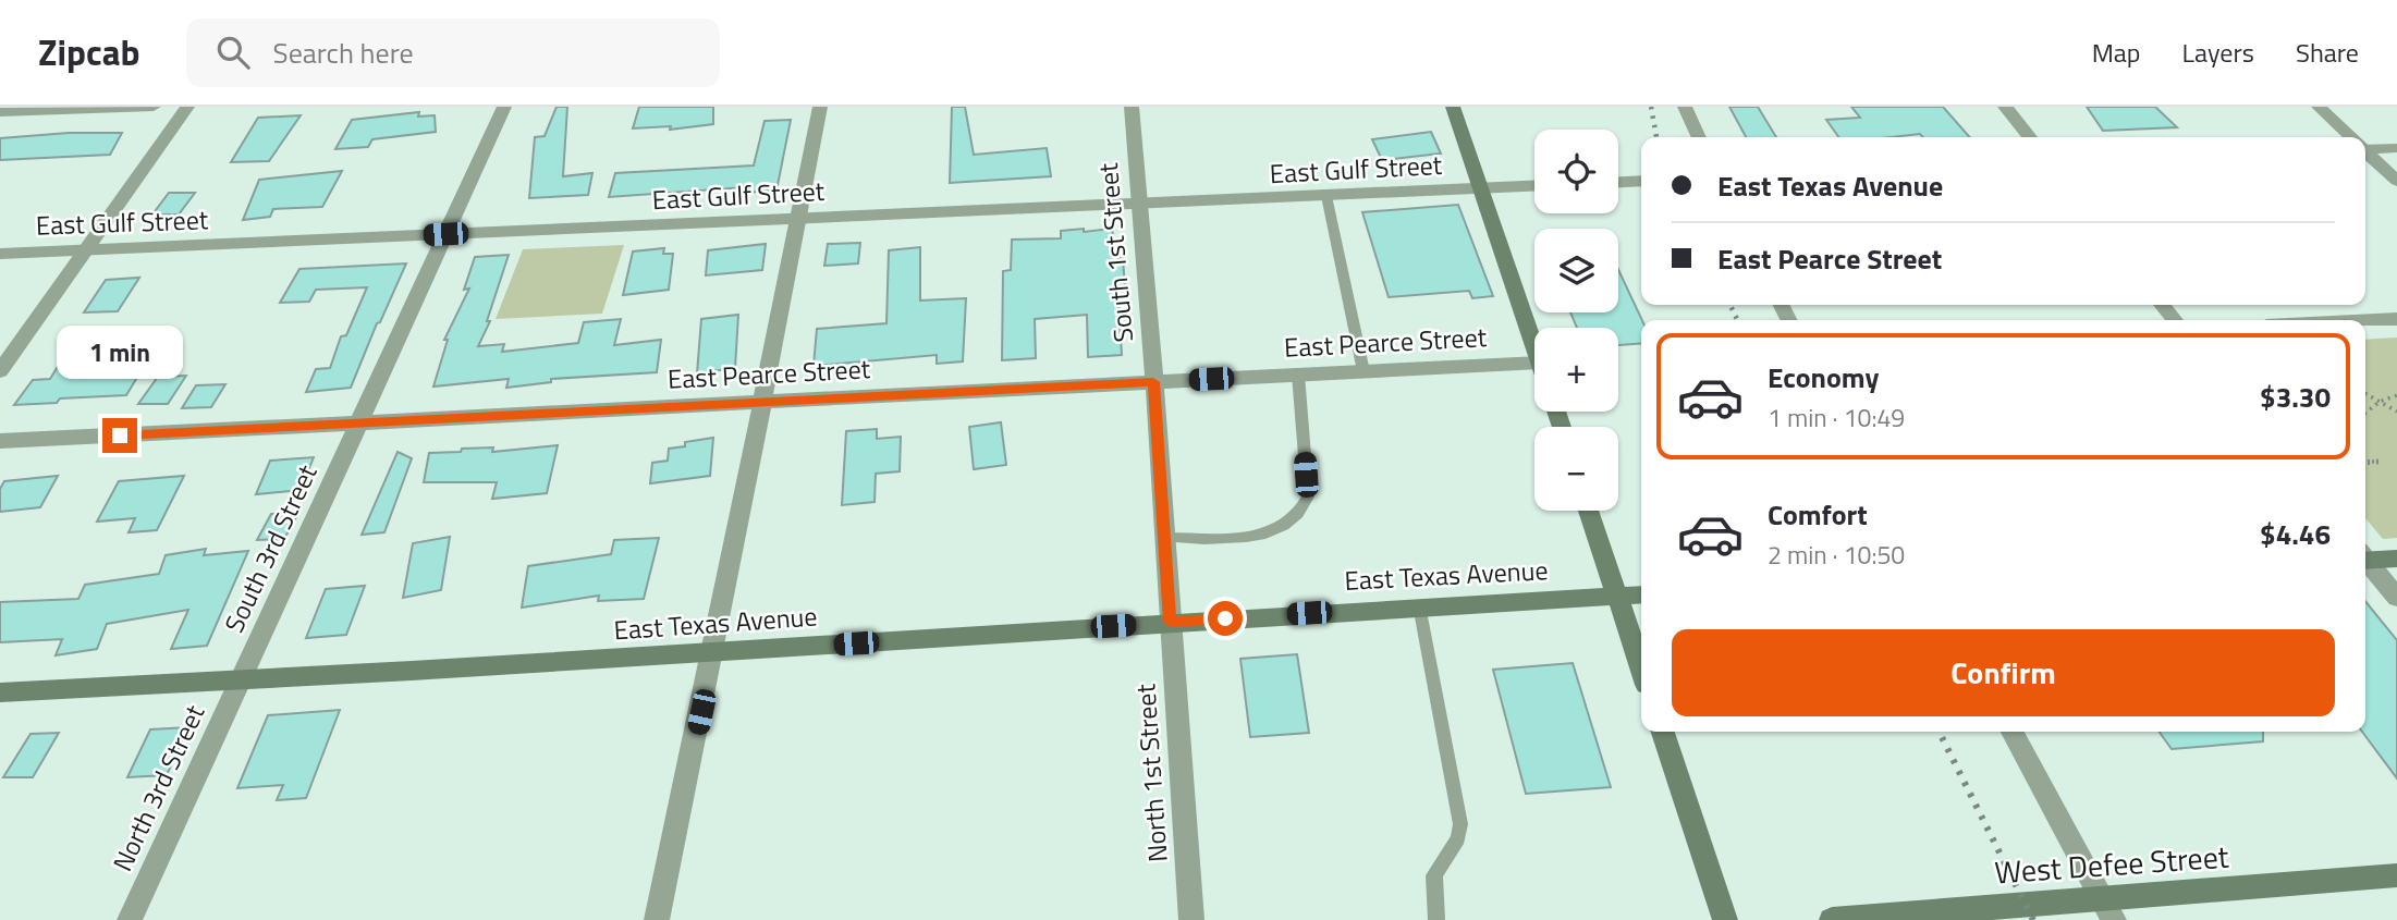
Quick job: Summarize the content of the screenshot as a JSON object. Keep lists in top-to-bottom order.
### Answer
{
  "streets": {
    "main road": ["East Texas Avenue", "West Defee Street"],
    "street": [
      "East Gulf Street",
      "South 1st Street",
      "East Pearce Street",
      "South 3rd Street",
      "North 1st Street",
      "North 3rd Street"
    ]
  },
  "crossings": [
    ["East Gulf Street", "South 1st Street"],
    ["East Gulf Street", "South 3rd Street"],
    ["South 1st Street", "East Pearce Street"],
    ["South 1st Street", "East Texas Avenue"],
    ["South 1st Street", "North 1st Street"],
    ["East Pearce Street", "South 3rd Street"],
    ["South 3rd Street", "East Texas Avenue"],
    ["South 3rd Street", "North 3rd Street"],
    ["East Texas Avenue", "North 1st Street"],
    ["East Texas Avenue", "North 3rd Street"]
  ],
  "page": {
    "header": "Zipcab",
    "search": "Search here",
    "nav": ["Map", "Layers", "Share"],
    "map_buttons": ["+", "−"],
    "banner": ["East Texas Avenue", "East Pearce Street"],
    "bubble": "1 min",
    "list": [
      {
        "name": "Economy",
        "note": "1 min · 10:49",
        "value": "$3.30"
      },
      {
        "name": "Comfort",
        "note": "2 min · 10:50",
        "value": "$4.46"
      }
    ],
    "buttons": "Confirm"
  }
}
